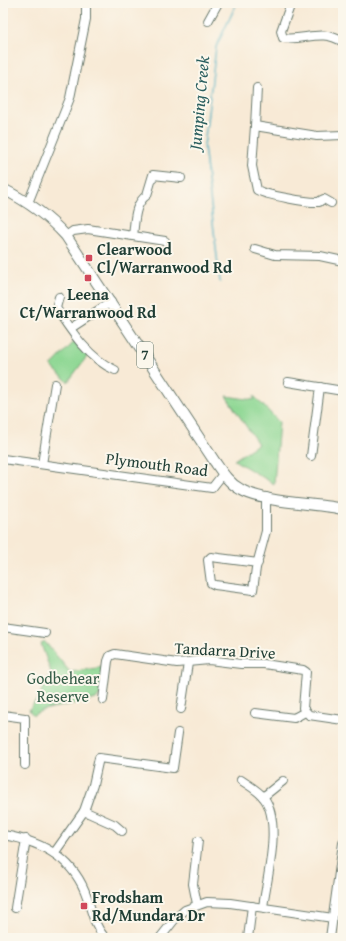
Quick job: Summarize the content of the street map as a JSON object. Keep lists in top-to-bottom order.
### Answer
{
  "streets": {
    "main road": ["7", "Plymouth Road"],
    "street": ["Tandarra Drive"]
  },
  "crossings": [
    ["7", "Plymouth Road"]
  ],
  "water": ["Jumping Creek"],
  "parks": ["Godbehear Reserve"],
  "places": {
    "transit": ["Clearwood Cl/Warranwood Rd", "Leena Ct/Warranwood Rd", "Frodsham Rd/Mundara Dr"]
  }
}
